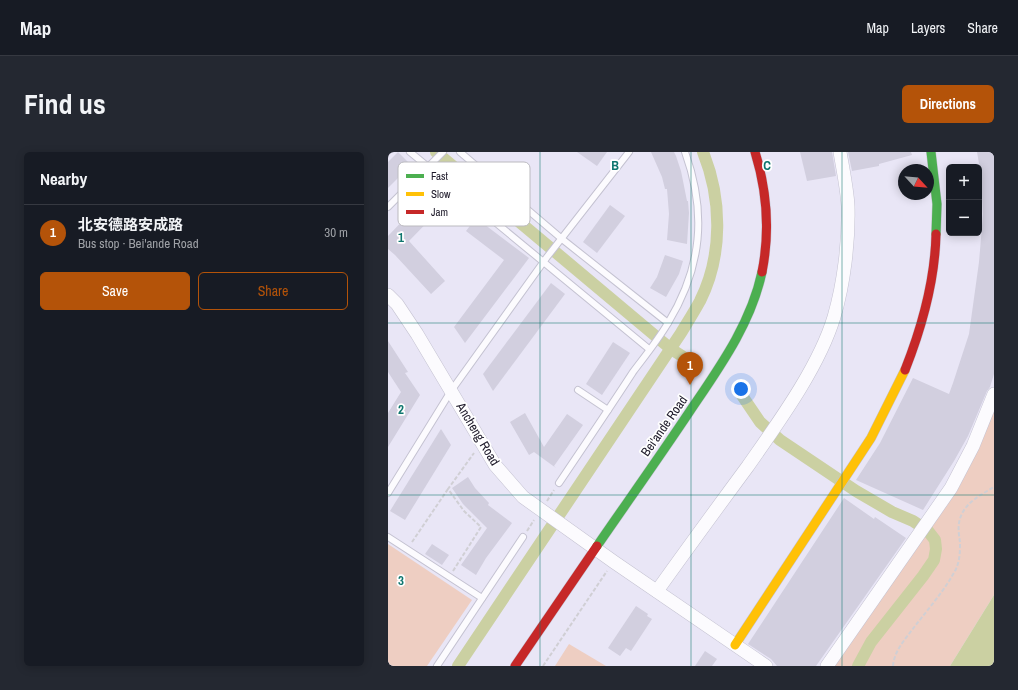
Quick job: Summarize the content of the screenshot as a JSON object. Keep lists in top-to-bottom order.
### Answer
{
  "streets": {
    "street": ["Bei'ande Road", "Ancheng Road"]
  },
  "crossings": [
    ["Bei'ande Road", "Ancheng Road"]
  ],
  "legend": ["Fast", "Slow", "Jam"],
  "north": "bottom right",
  "page": {
    "header": "Map",
    "nav": ["Map", "Layers", "Share"],
    "title": "Find us",
    "buttons": [
      "Directions",
      ["Save", "Share"]
    ],
    "heading": "Nearby",
    "map_buttons": ["+", "−"],
    "list": [
      {
        "mark": "1",
        "name": "北安德路安成路",
        "note": "Bus stop · Bei'ande Road",
        "value": "30 m"
      }
    ],
    "pins": "1"
  },
  "grid": {
    "columns": ["B", "C"],
    "rows": ["1", "2", "3"]
  }
}
